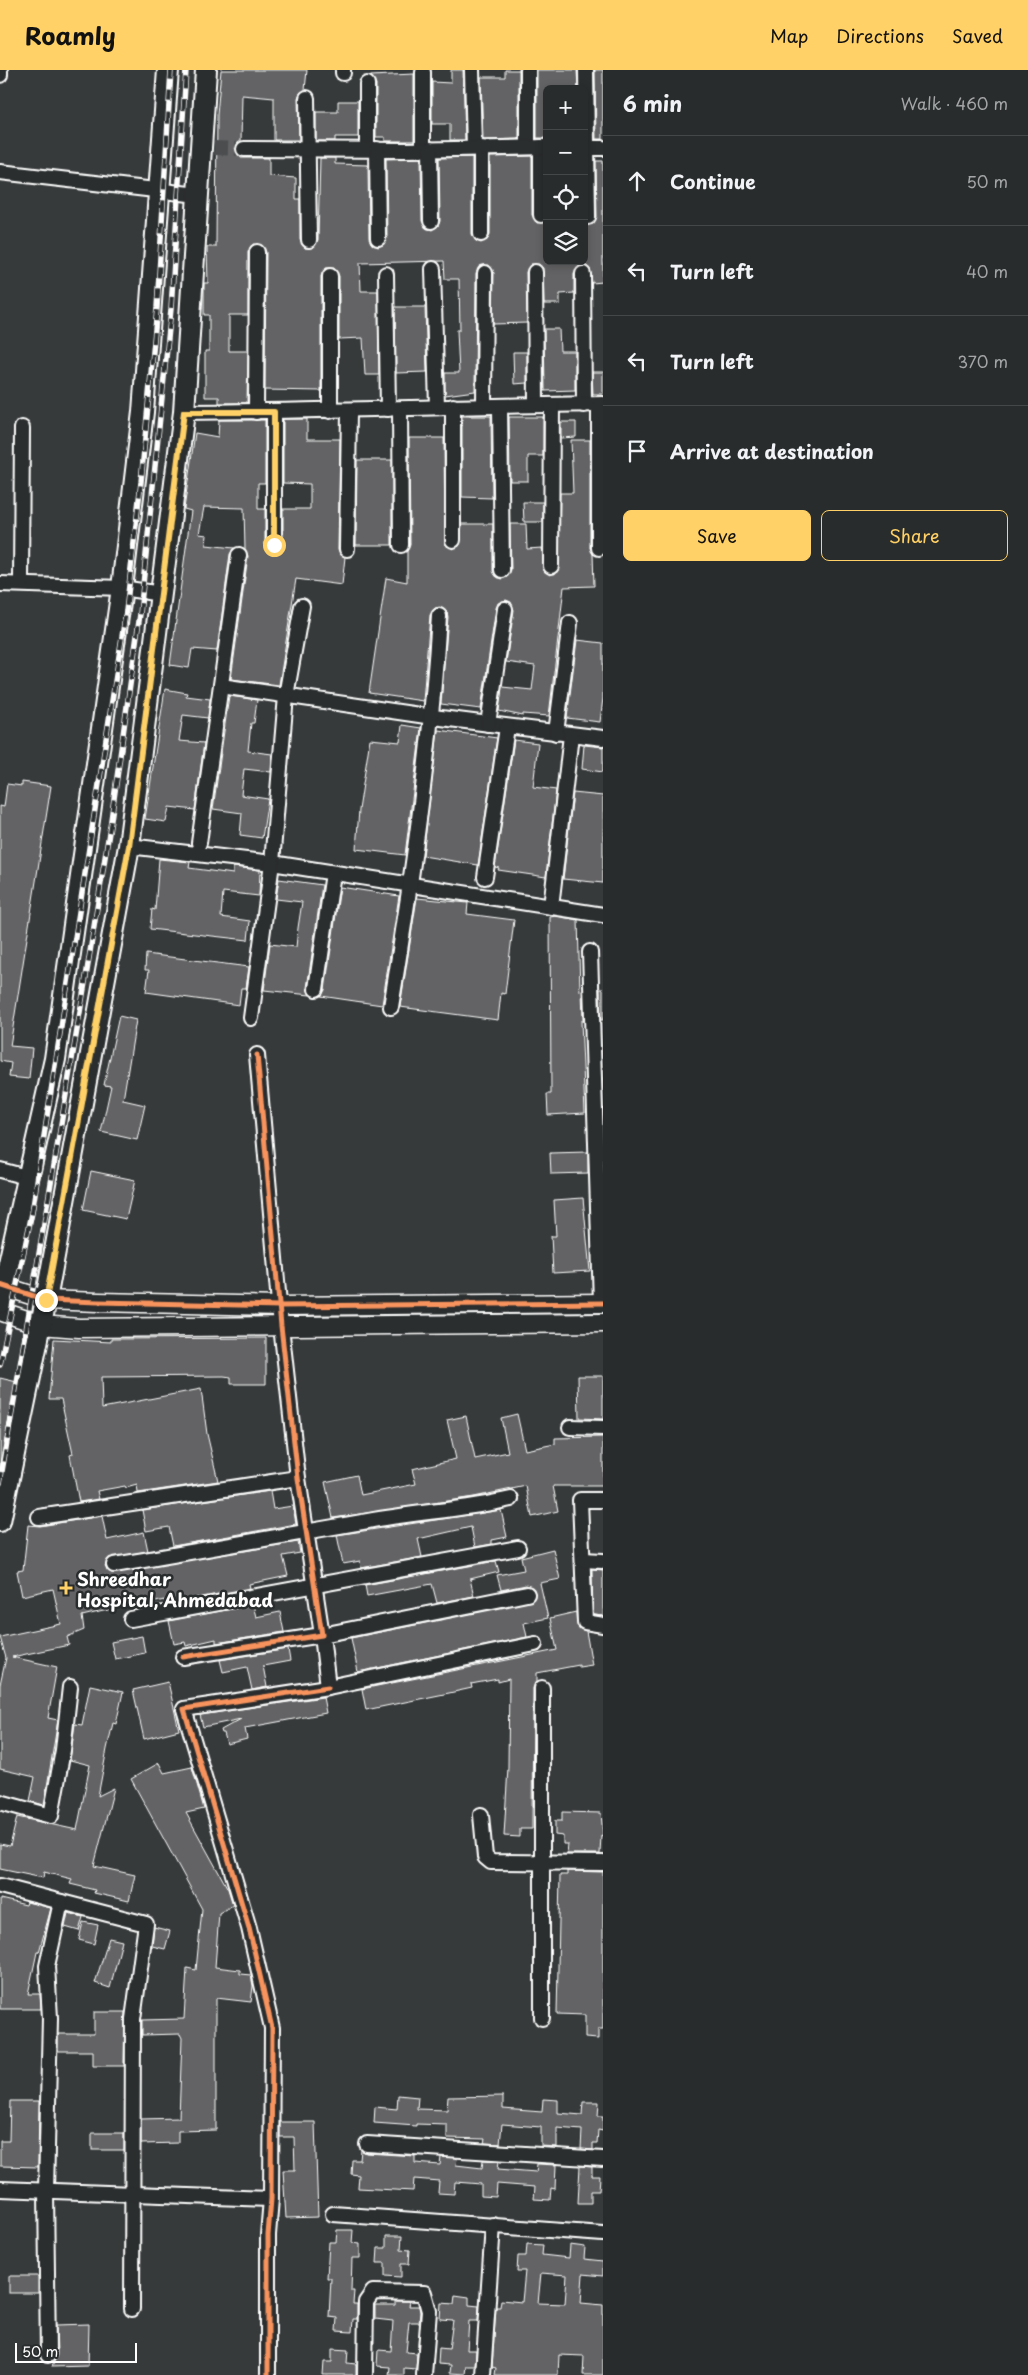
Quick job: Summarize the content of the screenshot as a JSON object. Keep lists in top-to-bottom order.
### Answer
{
  "places": {
    "health": ["Shreedhar Hospital, Ahmedabad"]
  },
  "scale_bar": "50 m",
  "page": {
    "header": "Roamly",
    "nav": ["Map", "Directions", "Saved"],
    "heading": ["6 min", "Walk · 460 m"],
    "map_buttons": ["+", "−"],
    "list": [
      ["Continue", "50 m"],
      ["Turn left", "40 m"],
      ["Turn left", "370 m"],
      "Arrive at destination"
    ],
    "buttons": ["Save", "Share"],
    "scale": "50 m"
  }
}
